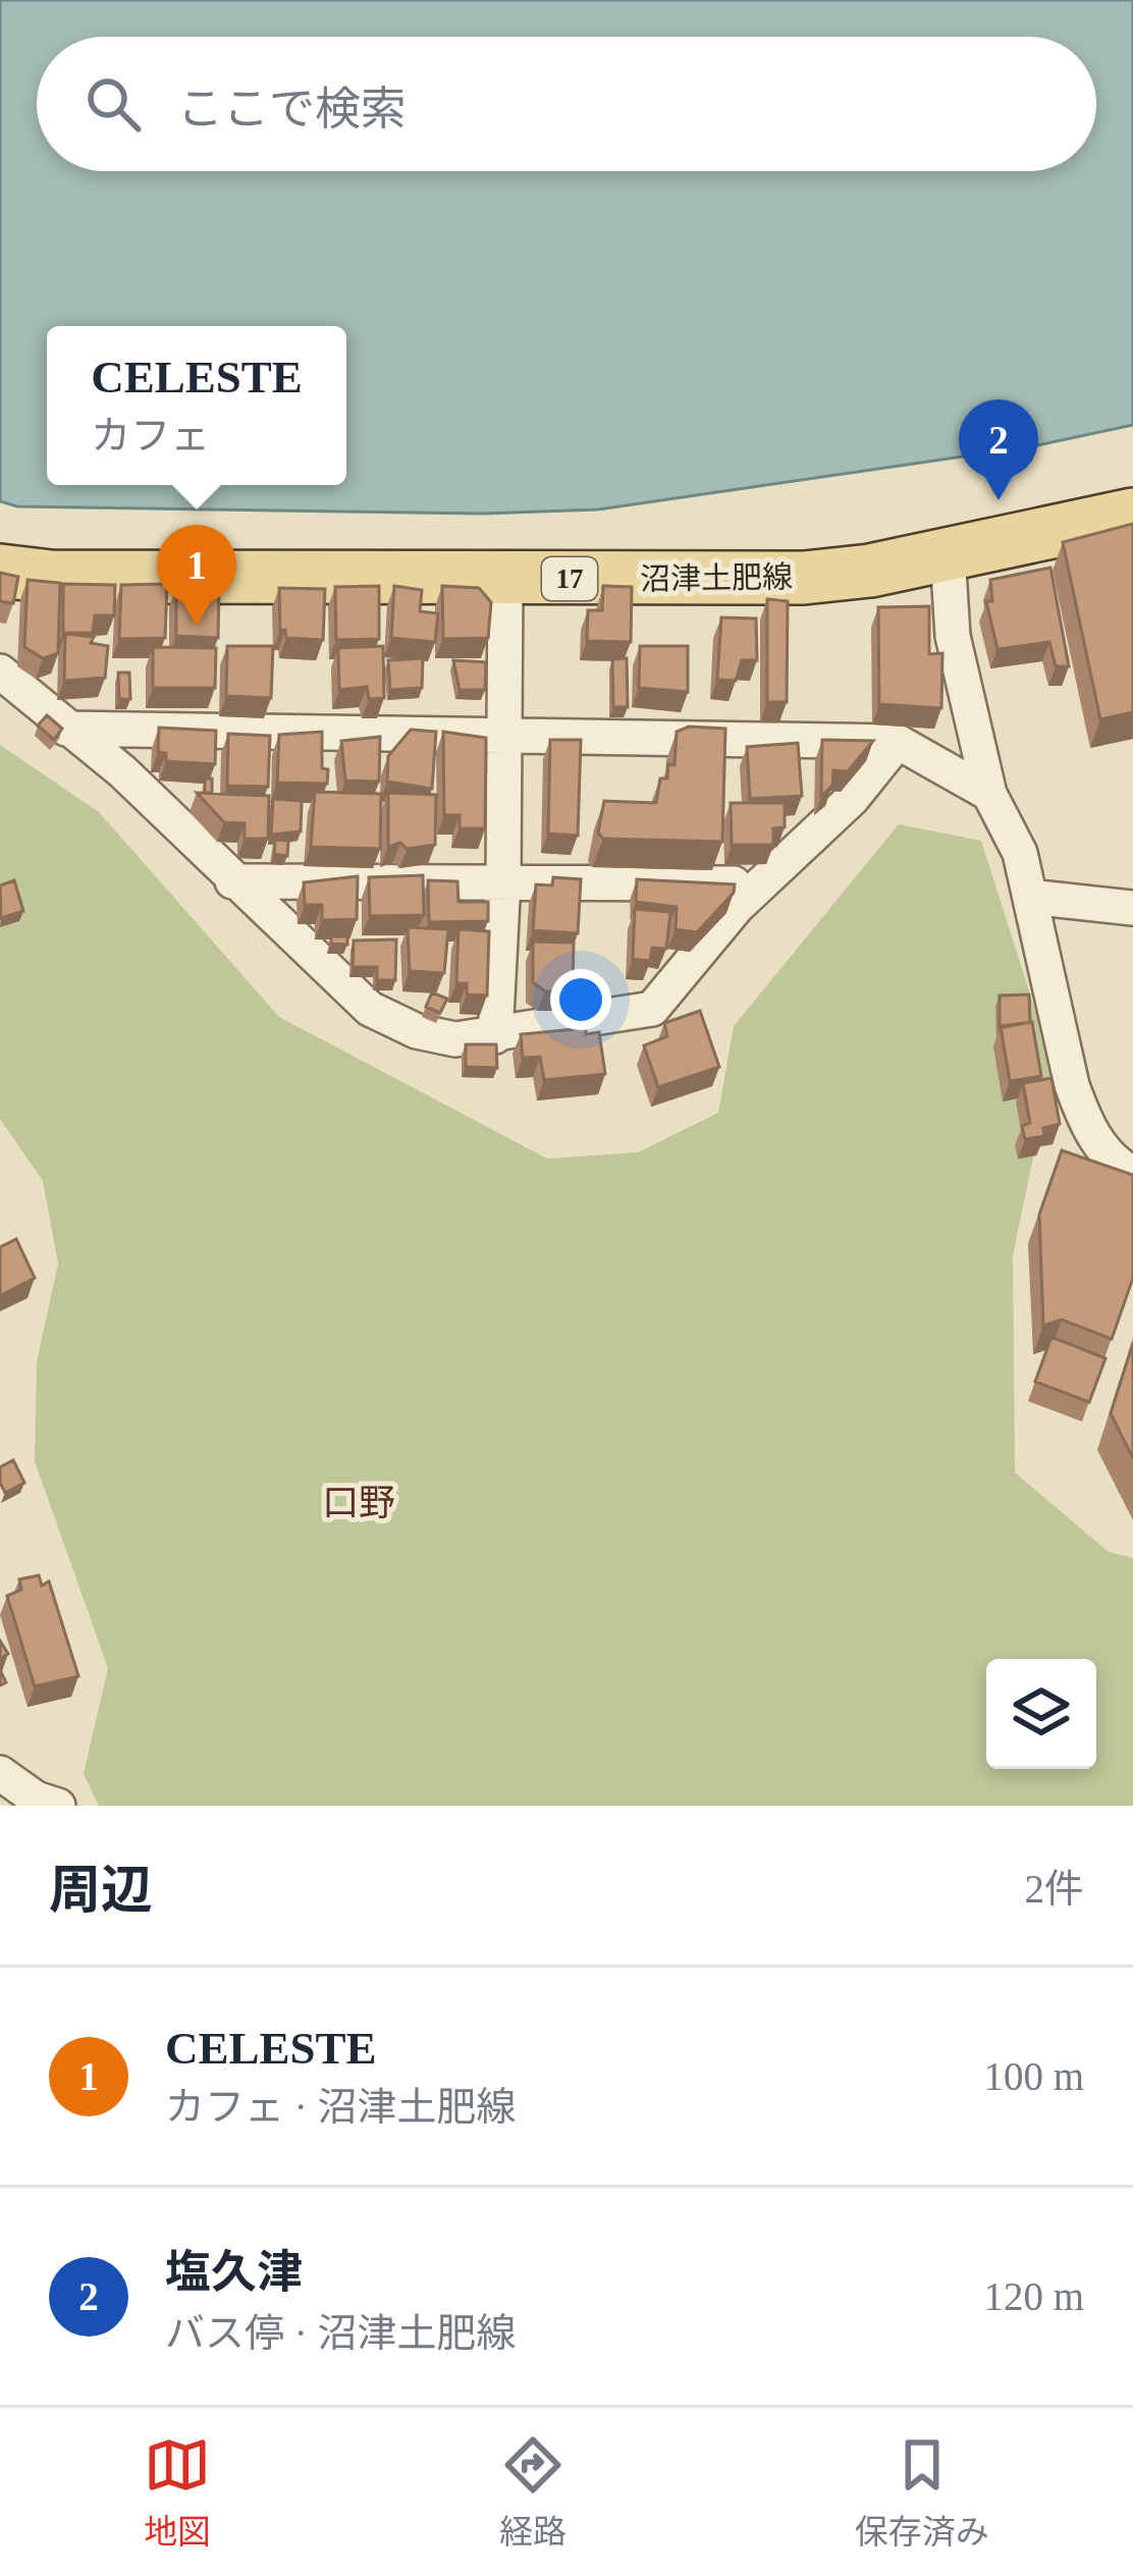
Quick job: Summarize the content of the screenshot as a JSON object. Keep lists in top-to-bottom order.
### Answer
{
  "streets": {
    "main road": ["沼津土肥線", "17"]
  },
  "districts": ["口野"],
  "page": {
    "search": "ここで検索",
    "popup": ["CELESTE", "カフェ"],
    "pins": ["2", "1"],
    "heading": ["周辺", "2件"],
    "list": [
      {
        "mark": "1",
        "name": "CELESTE",
        "note": "カフェ · 沼津土肥線",
        "value": "100 m"
      },
      {
        "mark": "2",
        "name": "塩久津",
        "note": "バス停 · 沼津土肥線",
        "value": "120 m"
      }
    ],
    "nav": ["地図", "経路", "保存済み"]
  }
}
